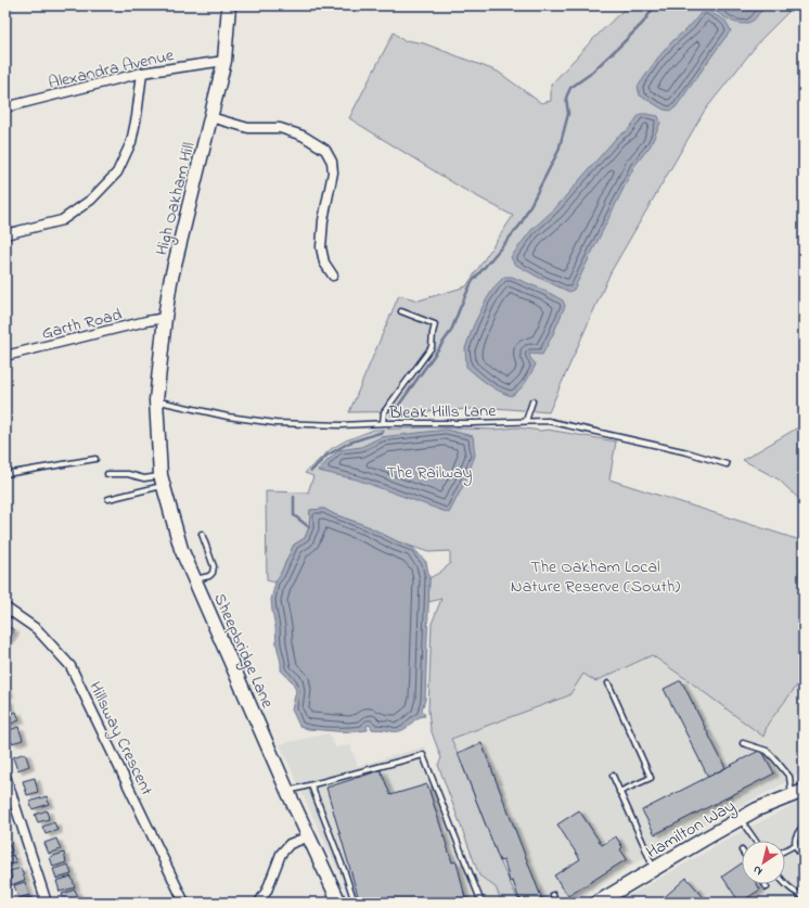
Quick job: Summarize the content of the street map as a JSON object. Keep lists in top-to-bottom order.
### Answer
{
  "streets": {
    "street": [
      "Alexandra Avenue",
      "High Oakham Hill",
      "Garth Road",
      "Sheepbridge Lane",
      "Hillsway Crescent",
      "Hamilton Way"
    ],
    "lane": ["Bleak Hills Lane"]
  },
  "crossings": [
    ["Alexandra Avenue", "High Oakham Hill"],
    ["High Oakham Hill", "Garth Road"],
    ["High Oakham Hill", "Bleak Hills Lane"],
    ["High Oakham Hill", "Sheepbridge Lane"],
    ["Bleak Hills Lane", "Sheepbridge Lane"]
  ],
  "parks": ["The Railway", "The Oakham Local Nature Reserve (South)"],
  "north": "bottom left"
}
